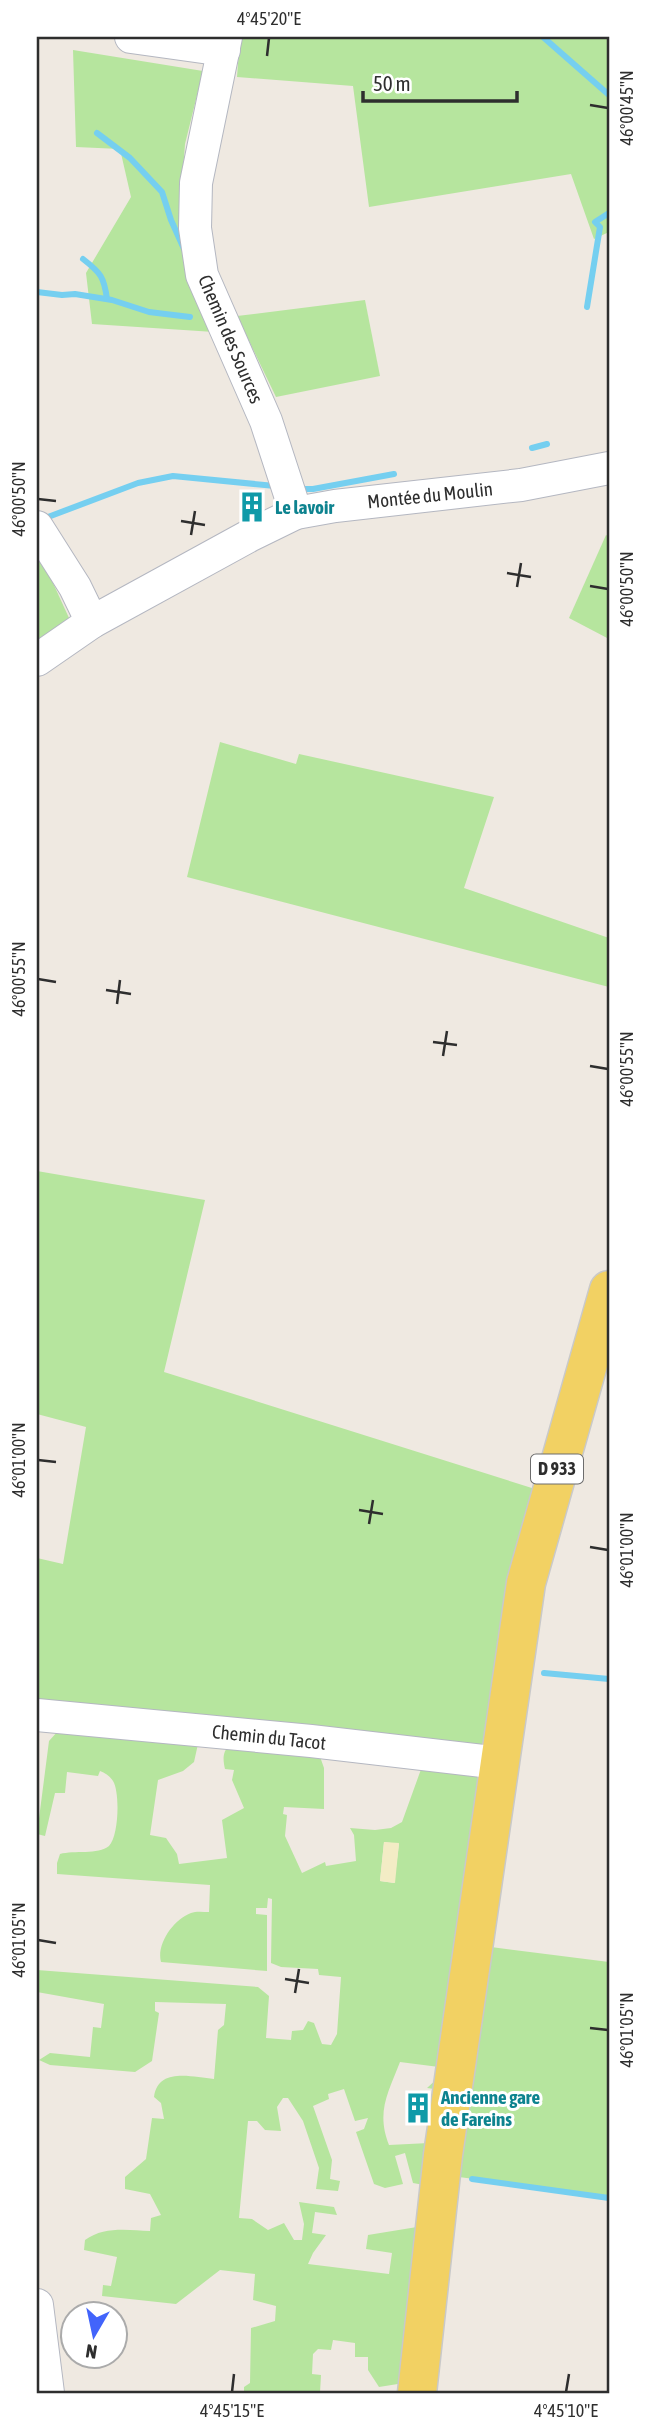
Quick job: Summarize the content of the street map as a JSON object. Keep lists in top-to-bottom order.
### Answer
{
  "streets": {
    "main road": ["D 933"],
    "street": ["Chemin des Sources", "Montée du Moulin", "Chemin du Tacot"]
  },
  "crossings": [
    ["Chemin des Sources", "Montée du Moulin"],
    ["D 933", "Chemin du Tacot"]
  ],
  "places": {
    "building": ["Le lavoir", "Ancienne gare de Fareins"]
  },
  "scale_bar": "50 m",
  "north": "bottom",
  "coordinates": [
    "4°45'20\"E",
    "46°00'45\"N",
    "46°00'50\"N",
    "46°00'55\"N",
    "46°01'00\"N",
    "46°01'05\"N",
    "4°45'15\"E",
    "4°45'10\"E"
  ]
}
